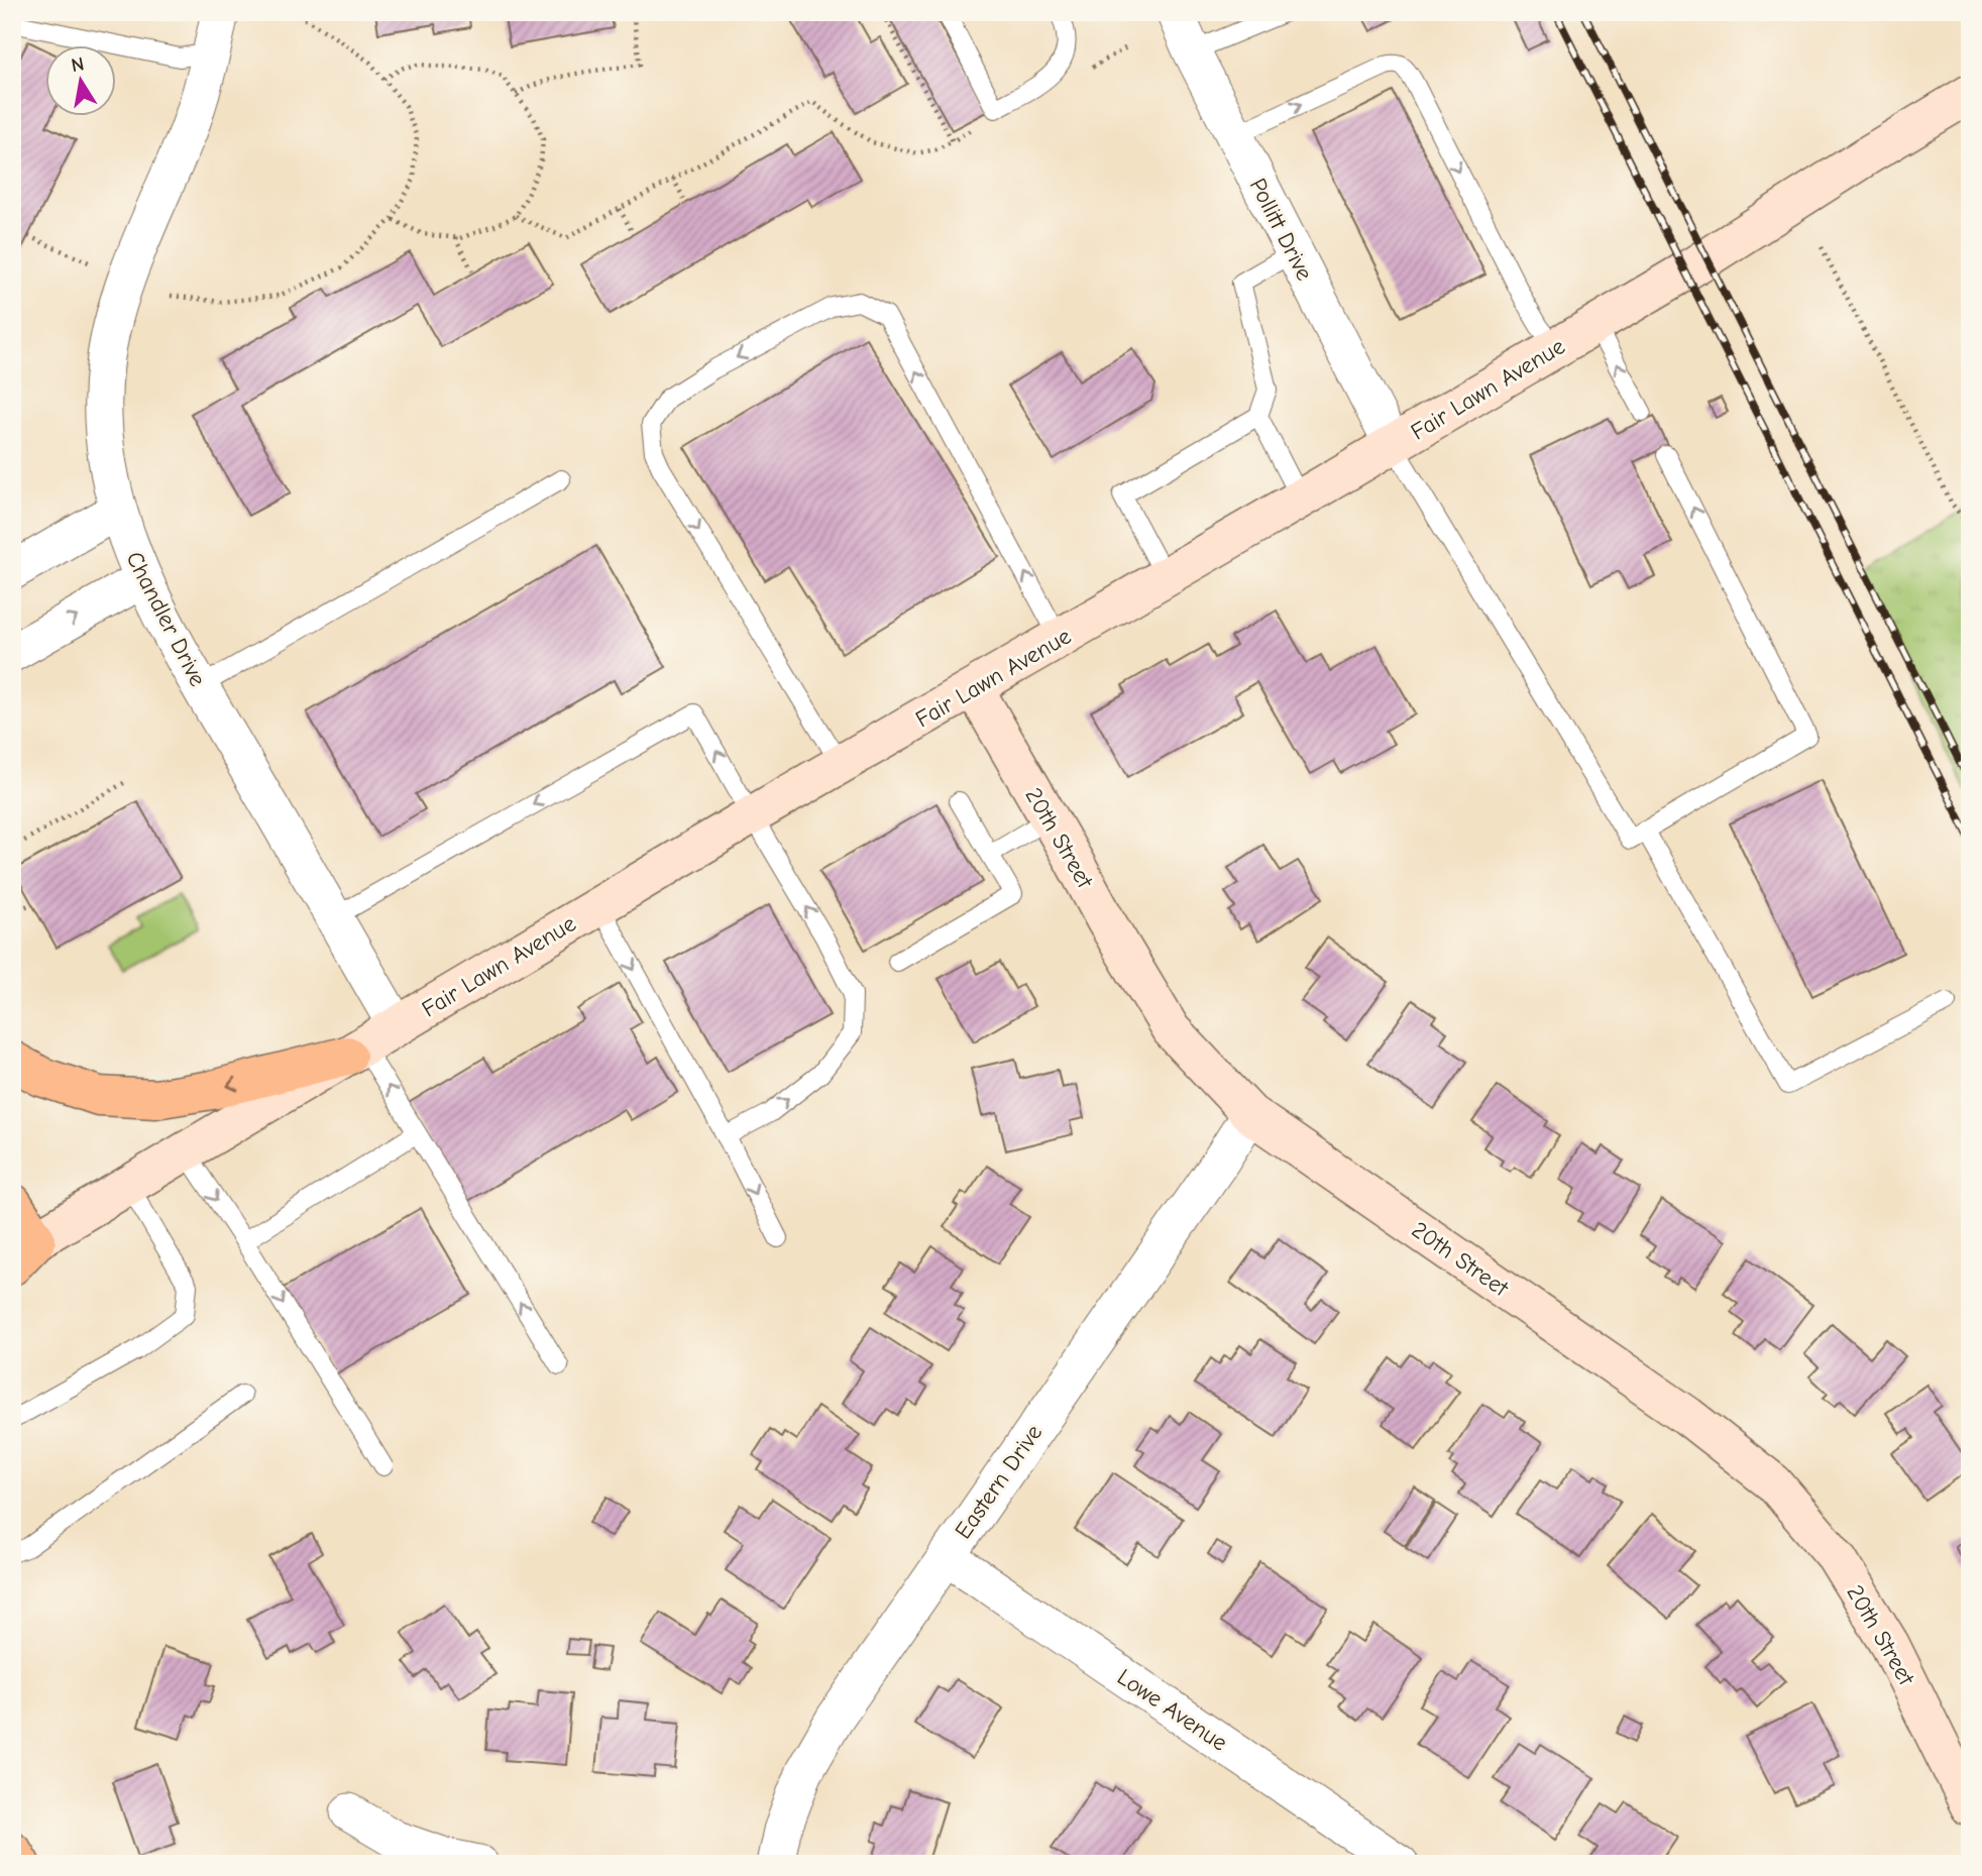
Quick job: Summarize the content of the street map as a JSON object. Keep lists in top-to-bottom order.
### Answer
{
  "streets": {
    "main road": ["Fair Lawn Avenue", "20th Street"],
    "street": [
      "Pollitt Drive",
      "Chandler Drive",
      "Eastern Drive",
      "Lowe Avenue"
    ]
  },
  "crossings": [
    ["Pollitt Drive", "Fair Lawn Avenue"],
    ["Fair Lawn Avenue", "Chandler Drive"],
    ["Fair Lawn Avenue", "20th Street"],
    ["20th Street", "Eastern Drive"],
    ["Eastern Drive", "Lowe Avenue"]
  ],
  "north": "top"
}
